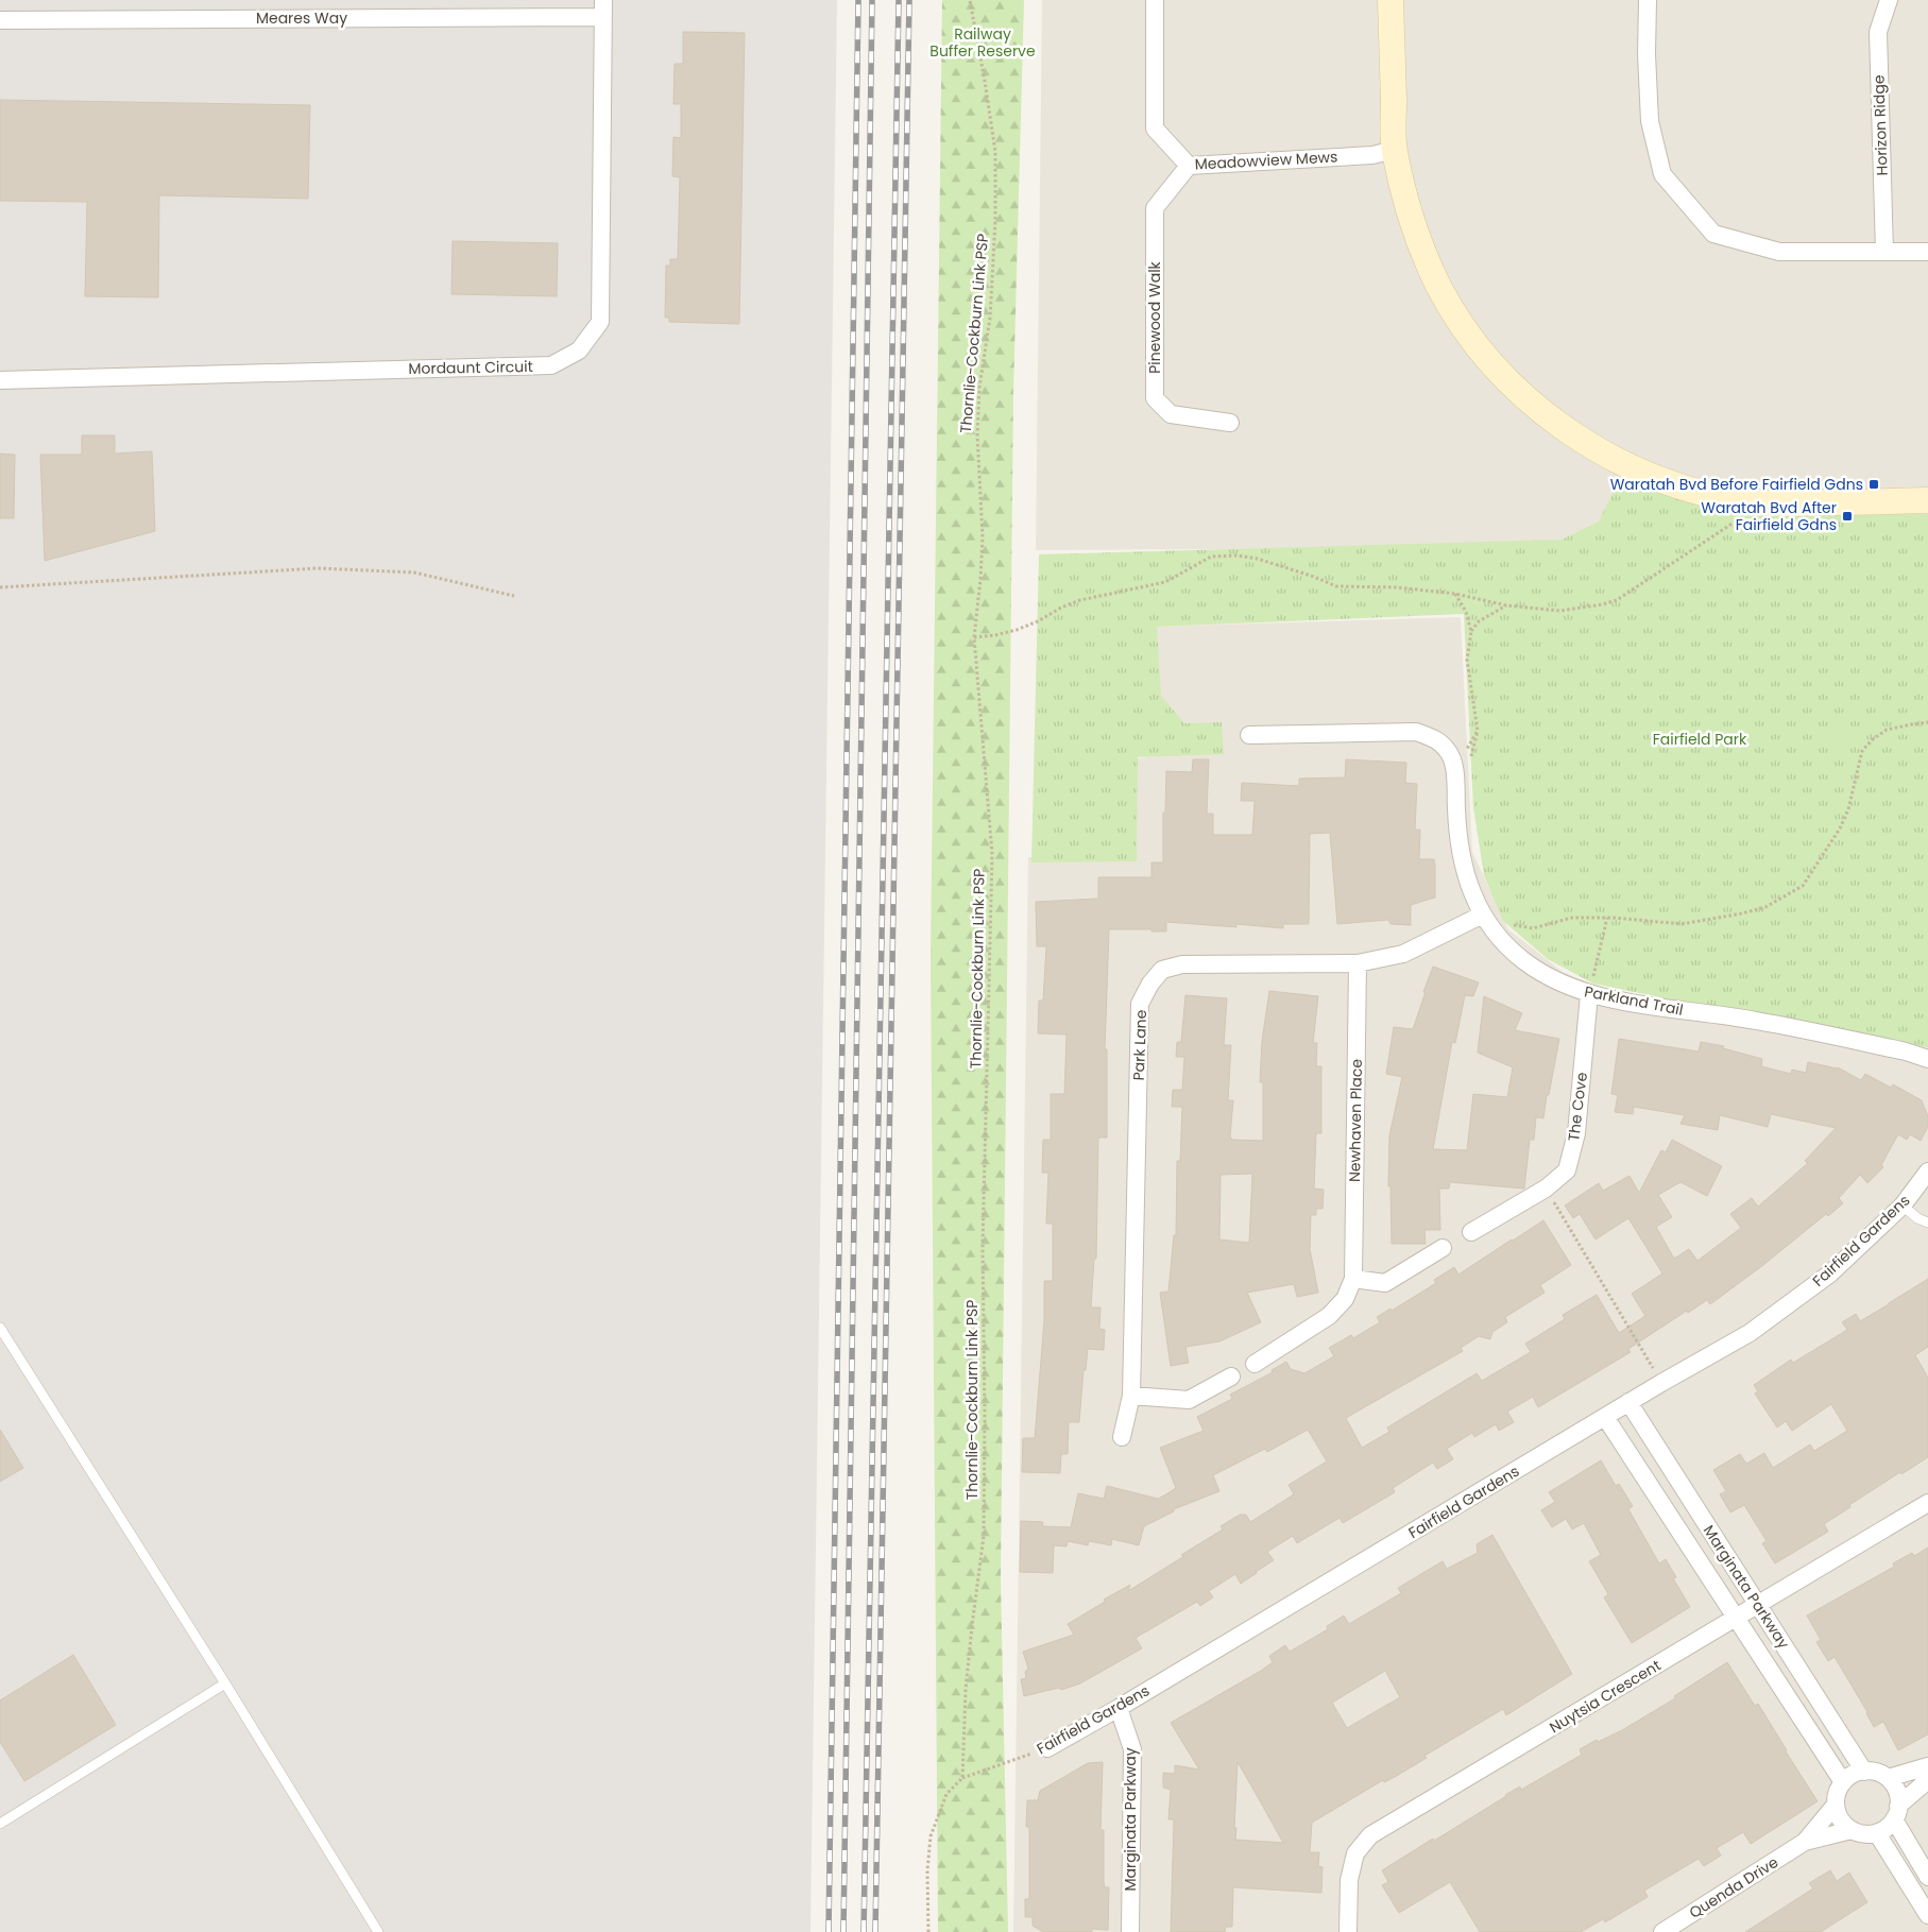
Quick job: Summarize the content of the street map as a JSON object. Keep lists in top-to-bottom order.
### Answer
{
  "streets": {
    "street": [
      "Meares Way",
      "Horizon Ridge",
      "Meadowview Mews",
      "Pinewood Walk",
      "Mordaunt Circuit",
      "Parkland Trail",
      "Park Lane",
      "The Cove",
      "Newhaven Place",
      "Fairfield Gardens",
      "Marginata Parkway",
      "Nuytsia Crescent",
      "Quenda Drive"
    ],
    "path": ["Thornlie-Cockburn Link PSP"]
  },
  "crossings": [
    ["Meares Way", "Mordaunt Circuit"],
    ["Meadowview Mews", "Pinewood Walk"],
    ["Thornlie-Cockburn Link PSP", "Fairfield Gardens"],
    ["Parkland Trail", "Park Lane"],
    ["Parkland Trail", "The Cove"],
    ["Park Lane", "Newhaven Place"],
    ["Fairfield Gardens", "Marginata Parkway"],
    ["Marginata Parkway", "Nuytsia Crescent"],
    ["Marginata Parkway", "Quenda Drive"]
  ],
  "parks": ["Railway Buffer Reserve", "Fairfield Park"],
  "places": {
    "transit": ["Waratah Bvd Before Fairfield Gdns", "Waratah Bvd After Fairfield Gdns"]
  }
}
